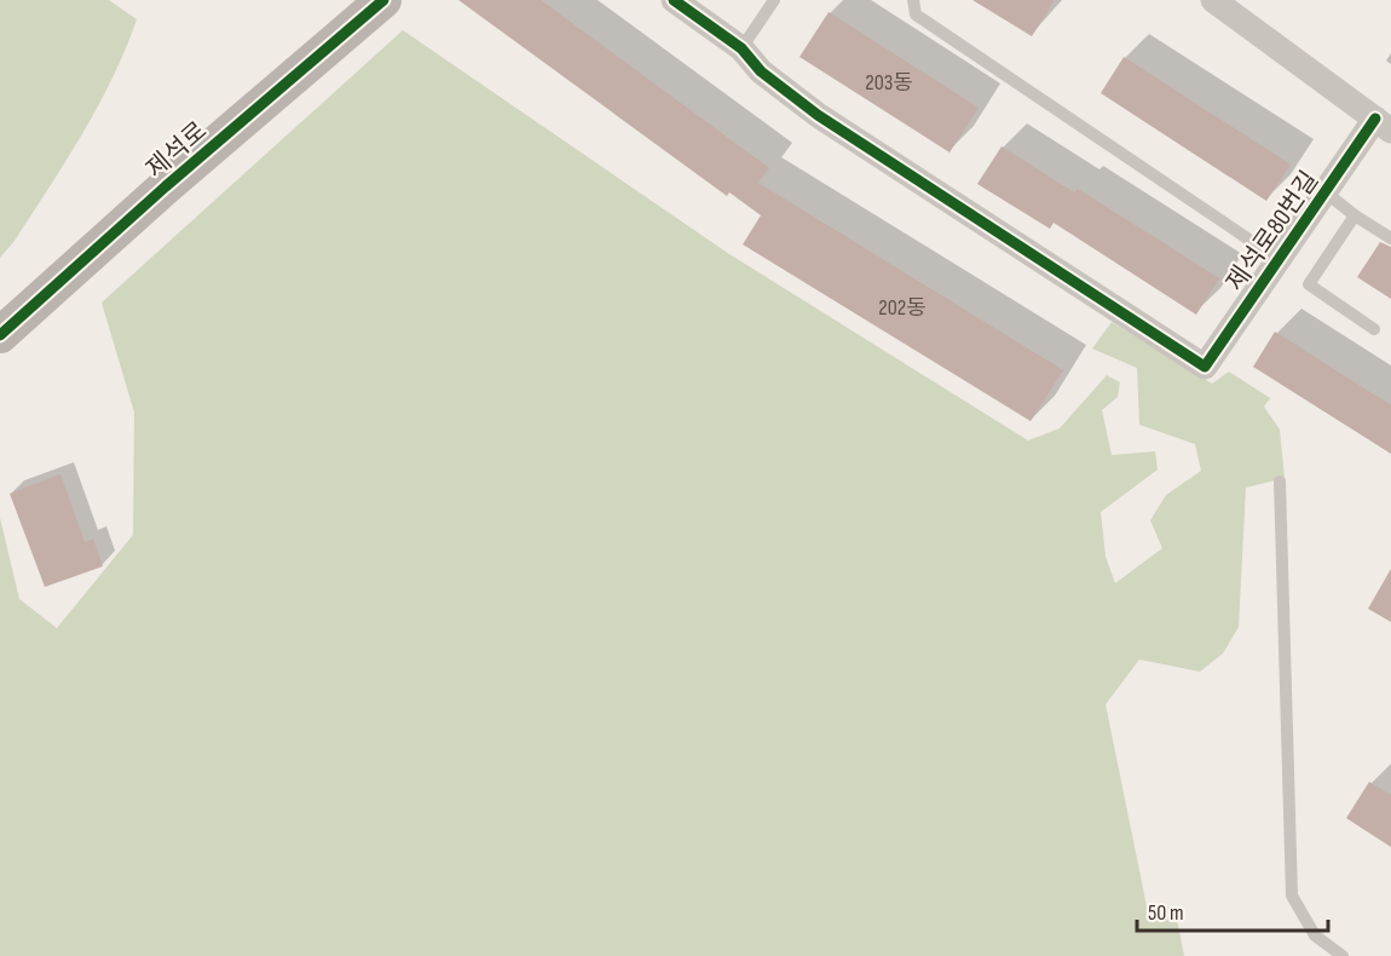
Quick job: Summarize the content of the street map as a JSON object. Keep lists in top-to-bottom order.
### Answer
{
  "streets": {
    "street": ["제석로", "제석로80번길"]
  },
  "house_numbers": ["203동", "202동"],
  "scale_bar": "50 m"
}
